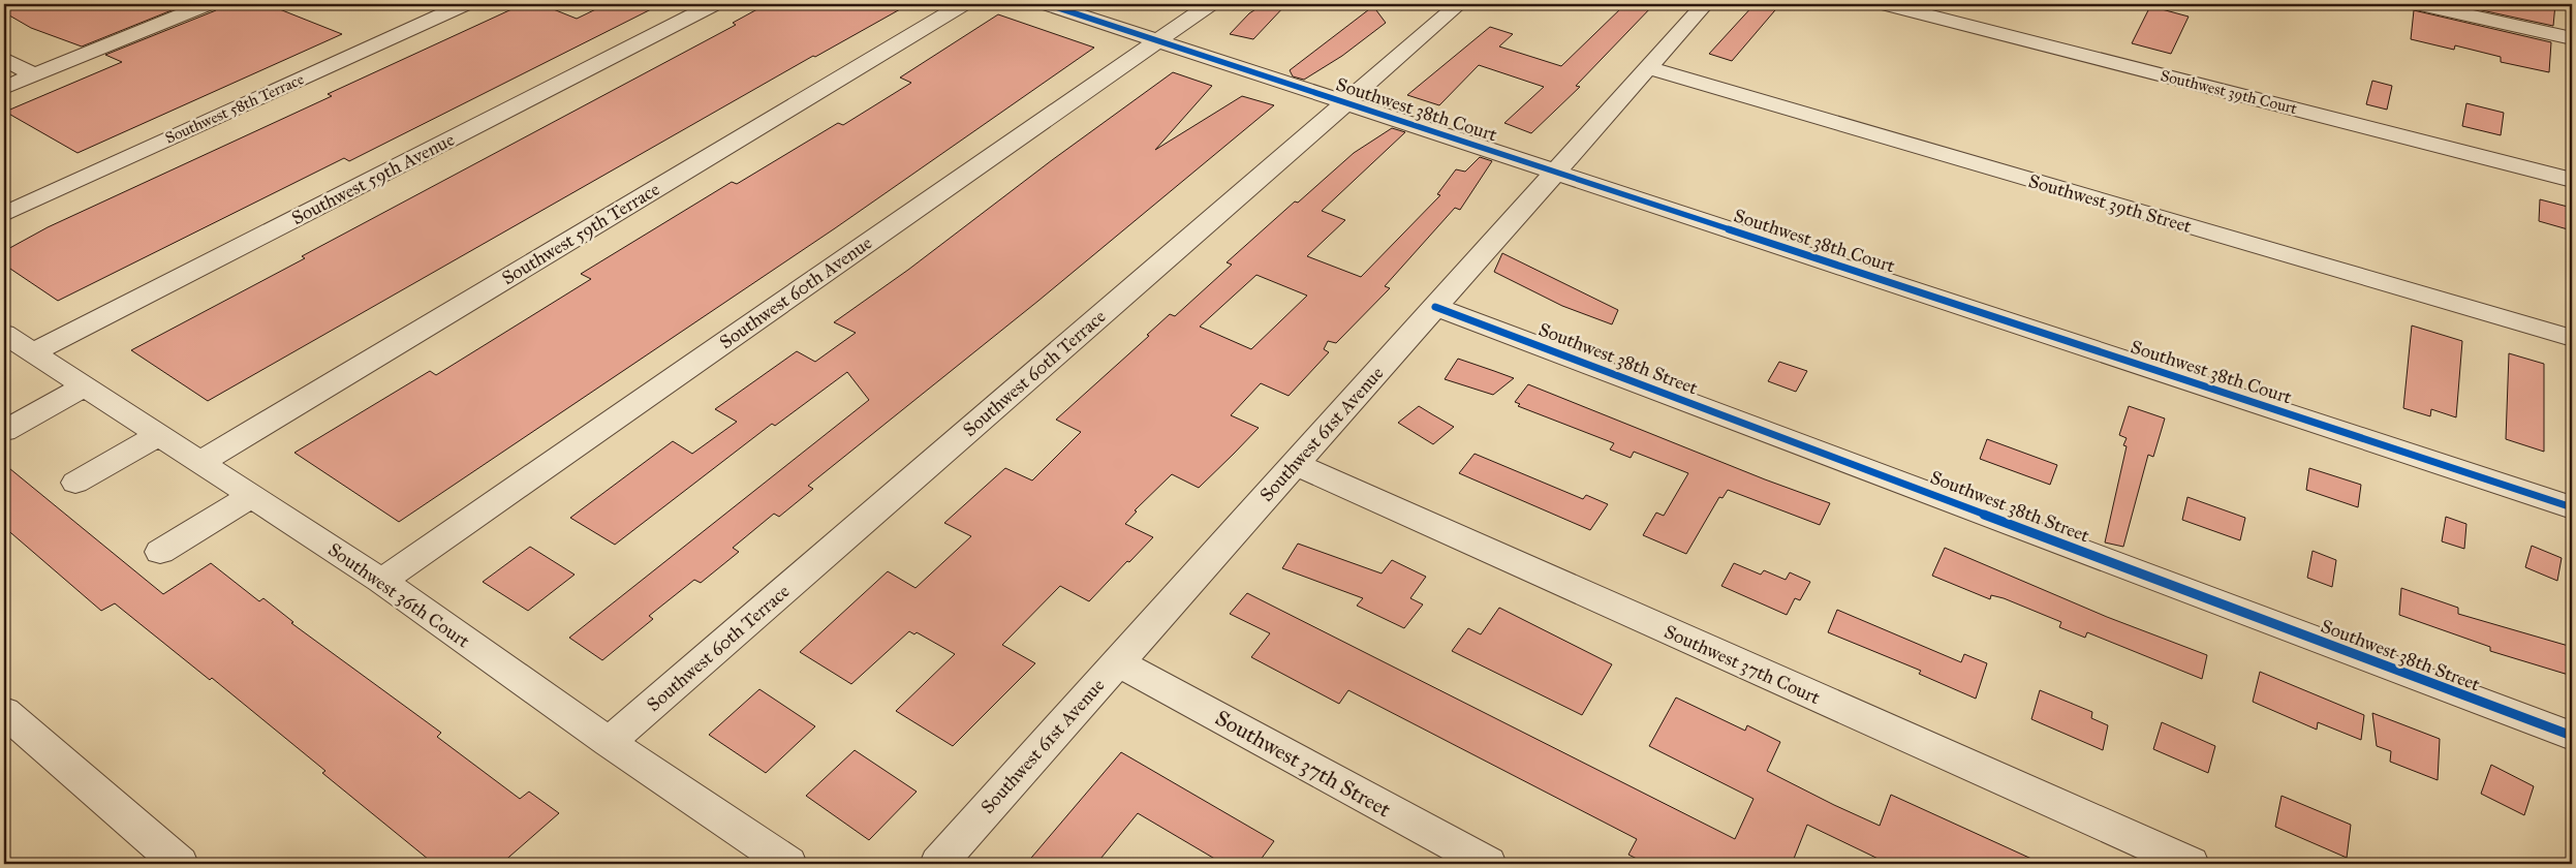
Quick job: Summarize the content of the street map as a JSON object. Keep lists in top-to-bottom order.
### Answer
{
  "streets": {
    "street": [
      "Southwest 39th Court",
      "Southwest 58th Terrace",
      "Southwest 38th Court",
      "Southwest 59th Avenue",
      "Southwest 39th Street",
      "Southwest 59th Terrace",
      "Southwest 60th Avenue",
      "Southwest 38th Street",
      "Southwest 60th Terrace",
      "Southwest 61st Avenue",
      "Southwest 36th Court",
      "Southwest 37th Court",
      "Southwest 37th Street"
    ]
  },
  "crossings": [
    ["Southwest 38th Court", "Southwest 60th Avenue"],
    ["Southwest 38th Court", "Southwest 60th Terrace"],
    ["Southwest 38th Court", "Southwest 61st Avenue"],
    ["Southwest 59th Avenue", "Southwest 36th Court"],
    ["Southwest 39th Street", "Southwest 61st Avenue"],
    ["Southwest 59th Terrace", "Southwest 36th Court"],
    ["Southwest 60th Avenue", "Southwest 36th Court"],
    ["Southwest 38th Street", "Southwest 61st Avenue"],
    ["Southwest 60th Terrace", "Southwest 36th Court"],
    ["Southwest 61st Avenue", "Southwest 37th Court"],
    ["Southwest 61st Avenue", "Southwest 37th Street"]
  ]
}
